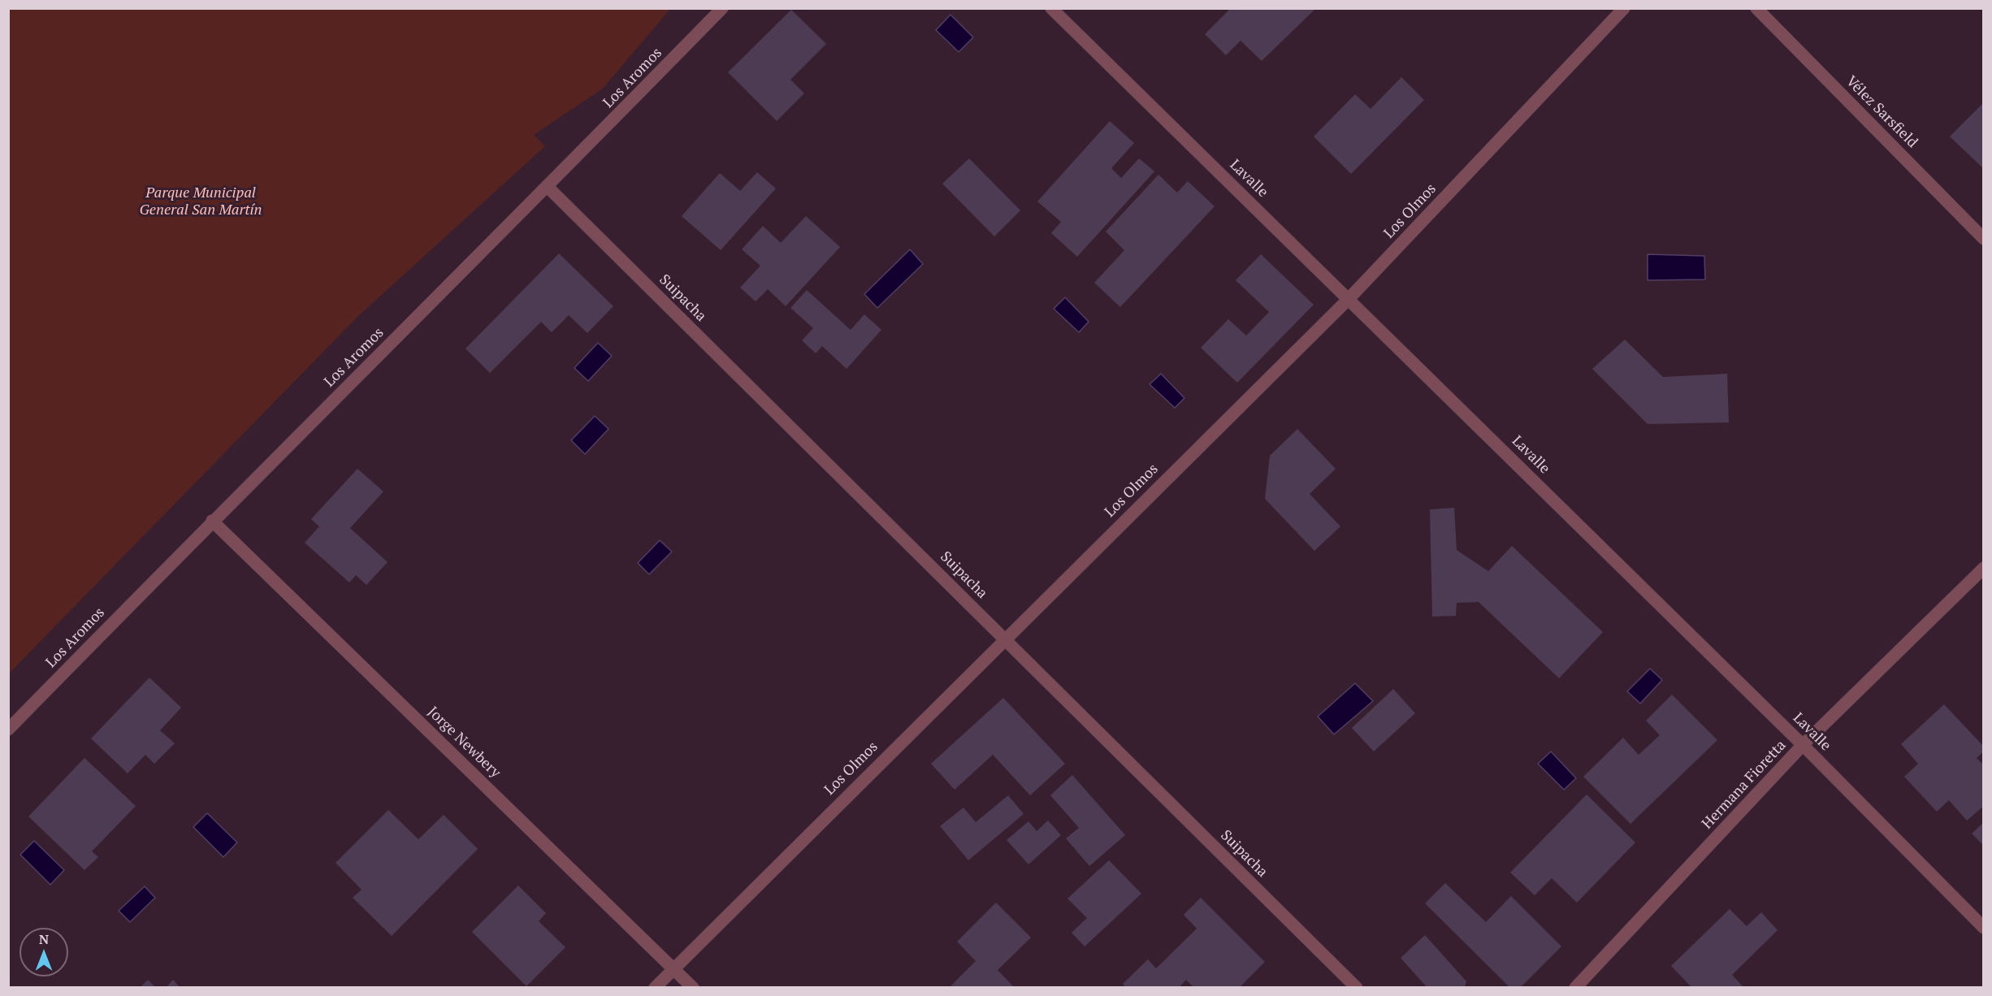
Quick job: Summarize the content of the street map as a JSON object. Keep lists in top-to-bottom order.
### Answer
{
  "streets": {
    "street": [
      "Los Aromos",
      "Vélez Sarsfield",
      "Lavalle",
      "Los Olmos",
      "Suipacha",
      "Jorge Newbery",
      "Hermana Fioretta"
    ]
  },
  "crossings": [
    ["Los Aromos", "Suipacha"],
    ["Los Aromos", "Jorge Newbery"],
    ["Lavalle", "Los Olmos"],
    ["Lavalle", "Hermana Fioretta"],
    ["Los Olmos", "Suipacha"],
    ["Los Olmos", "Jorge Newbery"]
  ],
  "parks": ["Parque Municipal General San Martín"],
  "north": "top"
}
